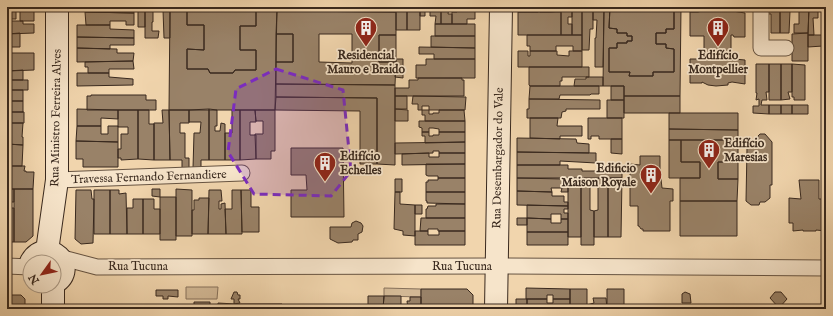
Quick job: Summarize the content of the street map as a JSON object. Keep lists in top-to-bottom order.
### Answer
{
  "streets": {
    "main road": ["Rua Ministro Ferreira Alves", "Rua Desembargador do Vale"],
    "street": ["Travessa Fernando Fernandiere", "Rua Tucuna"]
  },
  "crossings": [
    ["Rua Ministro Ferreira Alves", "Travessa Fernando Fernandiere"],
    ["Rua Desembargador do Vale", "Rua Tucuna"]
  ],
  "places": {
    "building": [
      "Residencial Mauro e Braido",
      "Edifício Montpellier",
      "Edifício Maresias",
      "Edifício Echelles",
      "Edificio Maison Royale"
    ]
  },
  "north": "bottom left"
}
